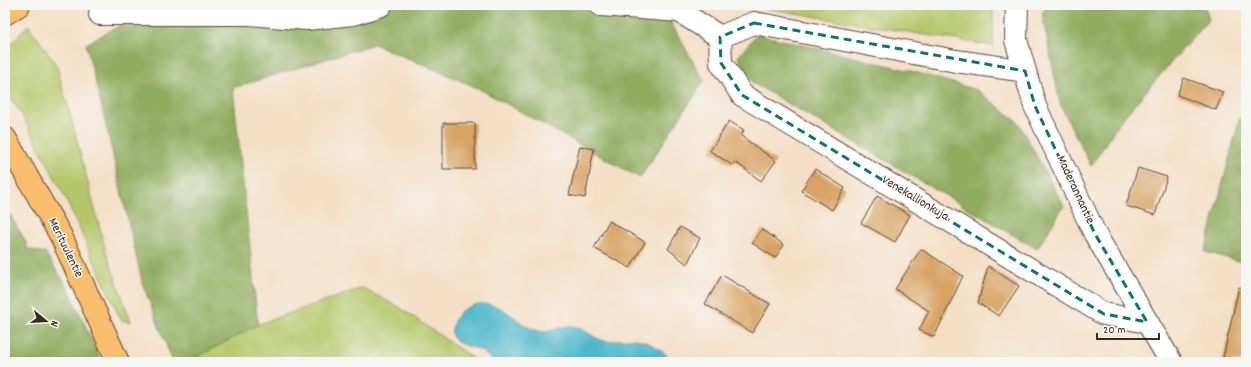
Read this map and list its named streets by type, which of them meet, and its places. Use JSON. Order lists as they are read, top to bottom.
{
  "streets": {
    "main road": ["Merituulentie"],
    "street": ["Maderannantie", "Venekallionkuja"]
  },
  "crossings": [
    ["Maderannantie", "Venekallionkuja"]
  ],
  "scale_bar": "20 m",
  "north": "right"
}
